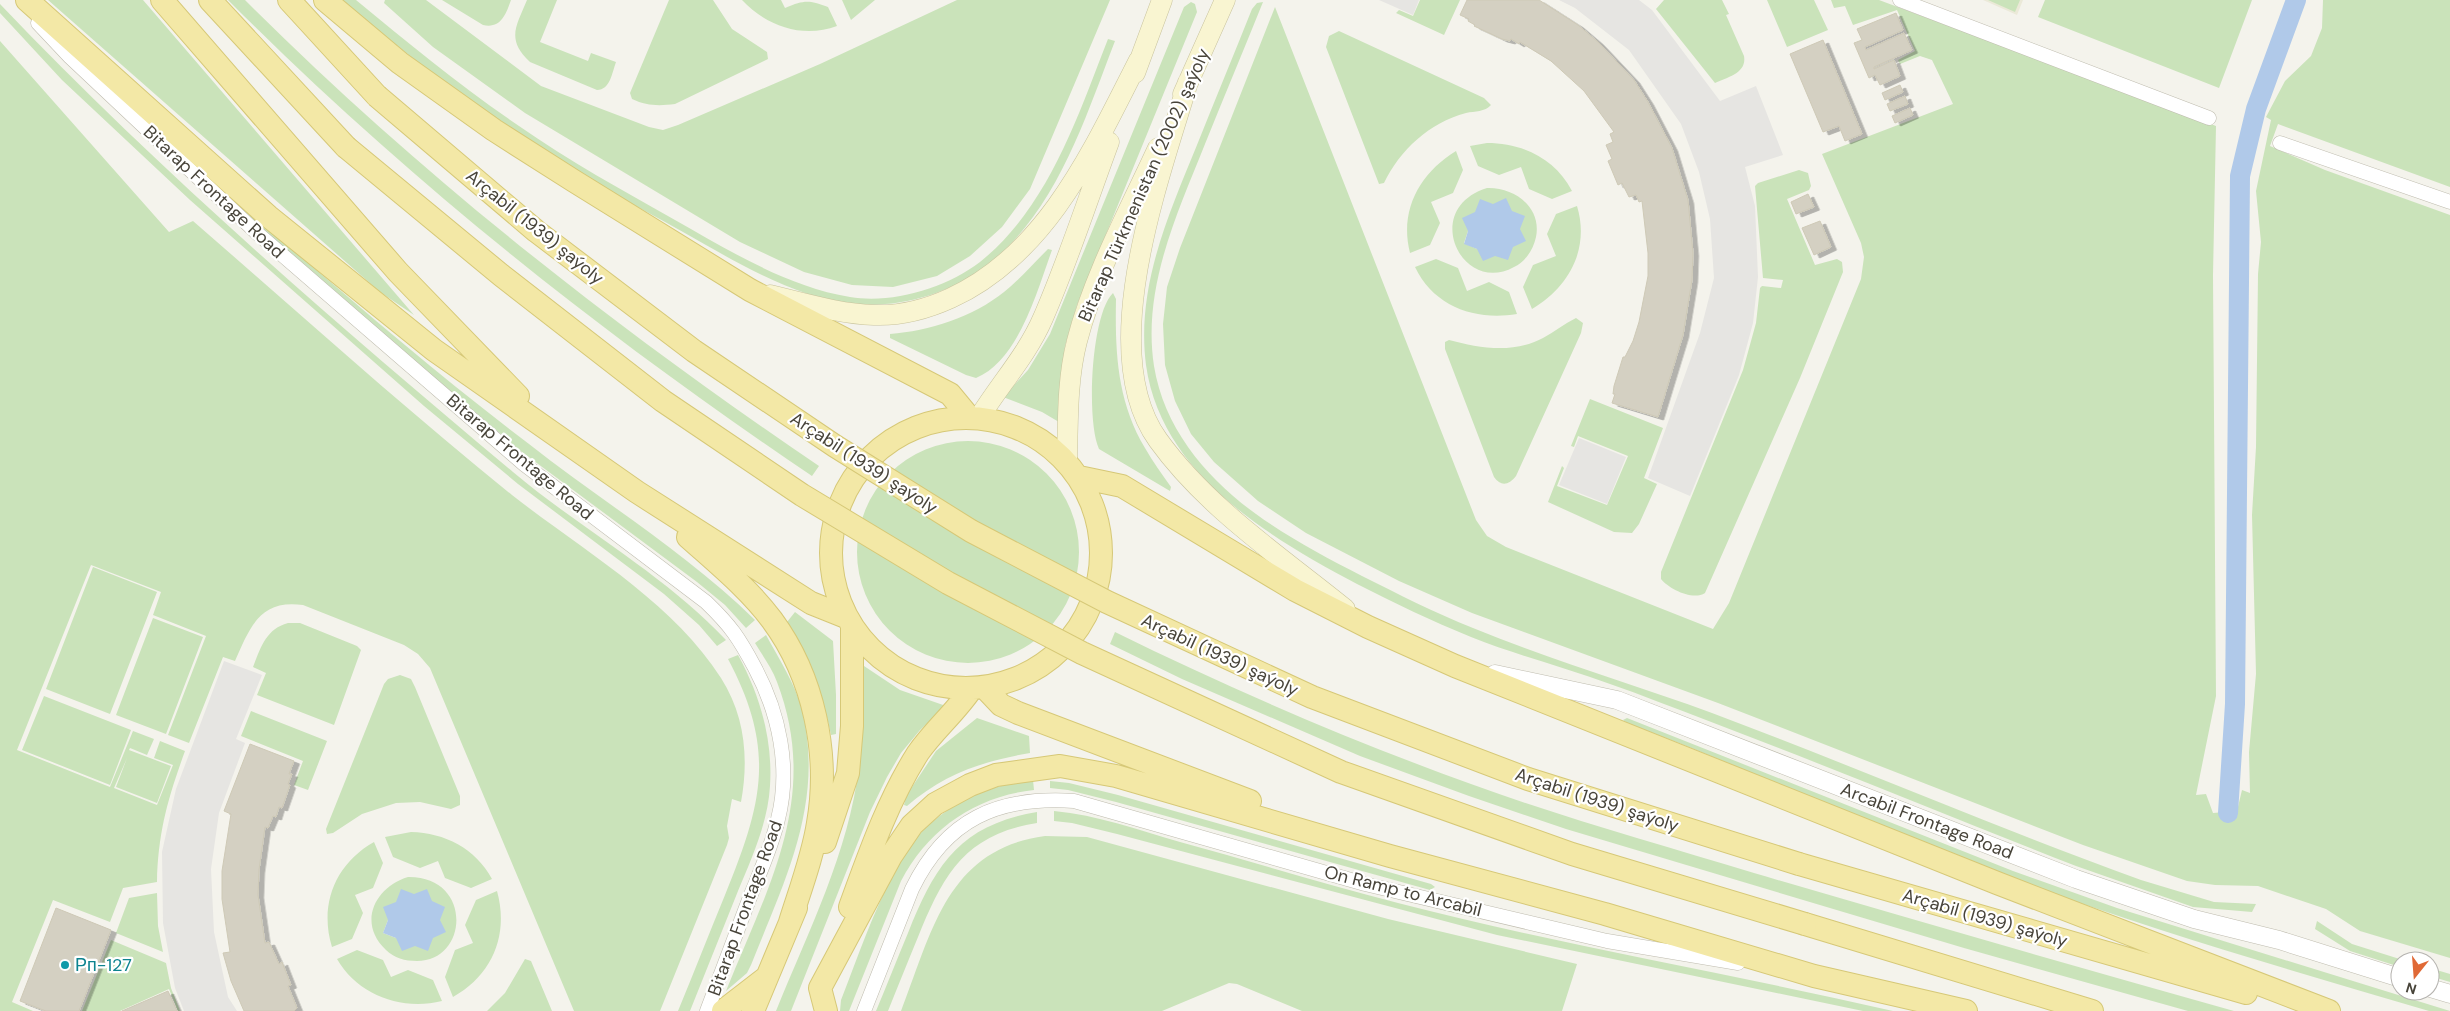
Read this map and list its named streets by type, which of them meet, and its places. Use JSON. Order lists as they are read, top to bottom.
{
  "streets": {
    "main road": ["Bitarap Türkmenistan (2002) şaýoly", "Arçabil (1939) şaýoly"],
    "street": ["Bitarap Frontage Road", "Arcabil Frontage Road", "On Ramp to Arcabil"]
  },
  "places": ["Рп-127"],
  "north": "bottom"
}
